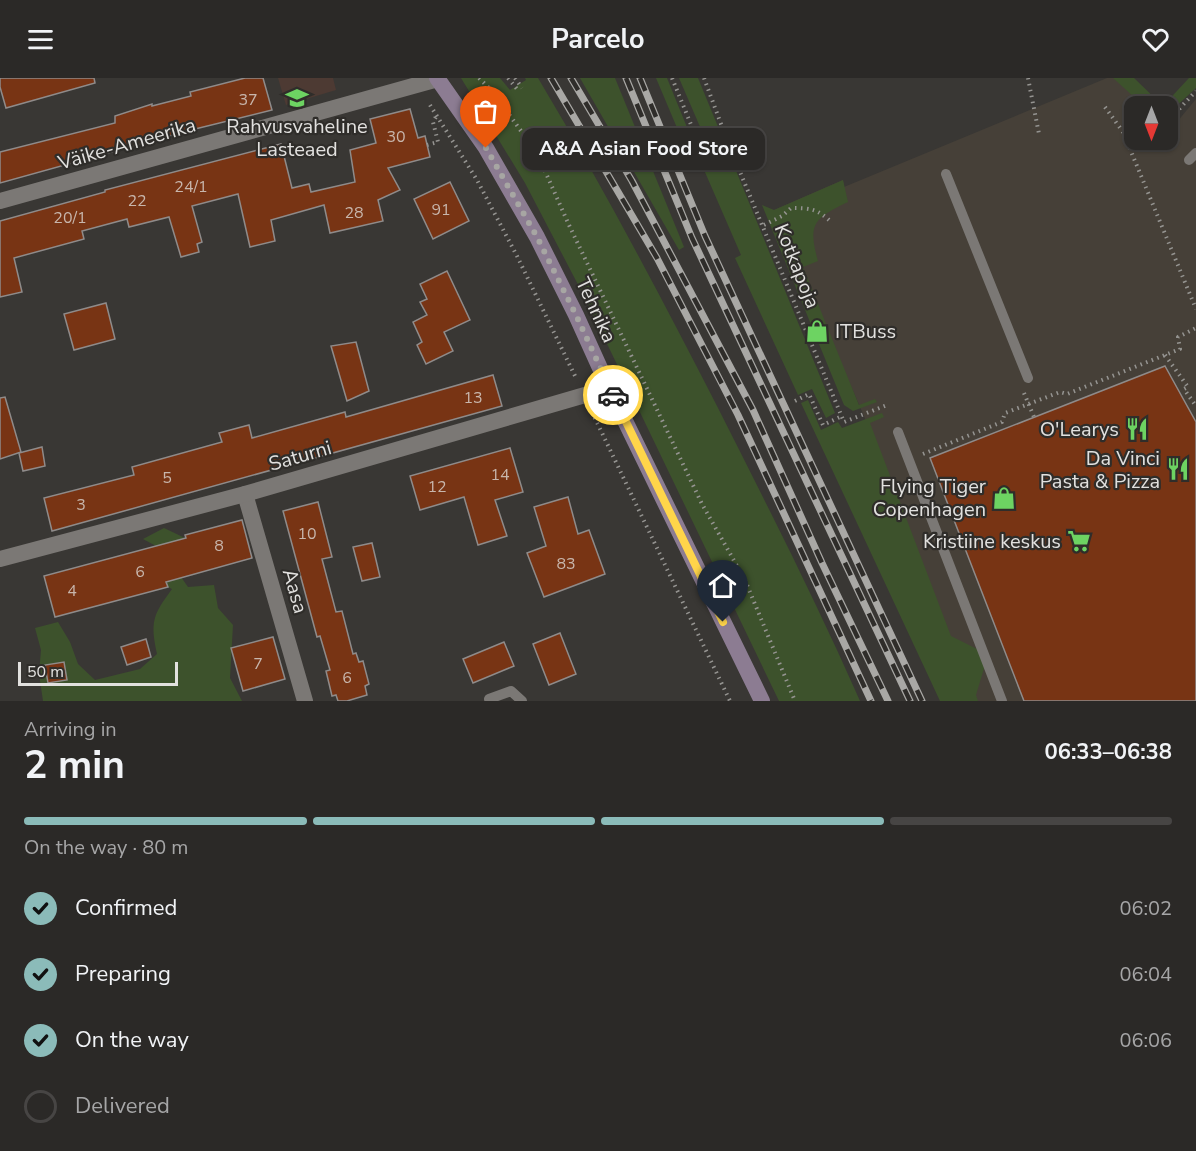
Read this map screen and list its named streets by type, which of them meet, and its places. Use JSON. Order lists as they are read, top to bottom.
{
  "streets": {
    "main road": ["Tehnika"],
    "street": ["Väike-Ameerika", "Saturni", "Aasa"],
    "path": ["Kotkapoja"]
  },
  "crossings": [
    ["Väike-Ameerika", "Tehnika"],
    ["Tehnika", "Saturni"],
    ["Saturni", "Aasa"]
  ],
  "places": {
    "school or university": ["Rahvusvaheline Lasteaed"],
    "other": ["A&A Asian Food Store"],
    "shop": ["ITBuss", "Flying Tiger Copenhagen"],
    "restaurant": ["O'Learys", "Da Vinci Pasta & Pizza"],
    "supermarket": ["Kristiine keskus"]
  },
  "house_numbers": [
    "37",
    "30",
    "24/1",
    "22",
    "91",
    "28",
    "20/1",
    "13",
    "14",
    "5",
    "12",
    "3",
    "10",
    "8",
    "83",
    "6",
    "4",
    "7",
    "6"
  ],
  "scale_bar": "50 m",
  "north": "bottom",
  "page": {
    "header": "Parcelo",
    "bubble": "A&A Asian Food Store",
    "scale": "50 m",
    "heading": ["2 min", "Arriving in", "06:33–06:38"],
    "bar": "On the way · 80 m",
    "list": [
      ["Confirmed", "06:02"],
      ["Preparing", "06:04"],
      ["On the way", "06:06"],
      "Delivered"
    ]
  }
}
